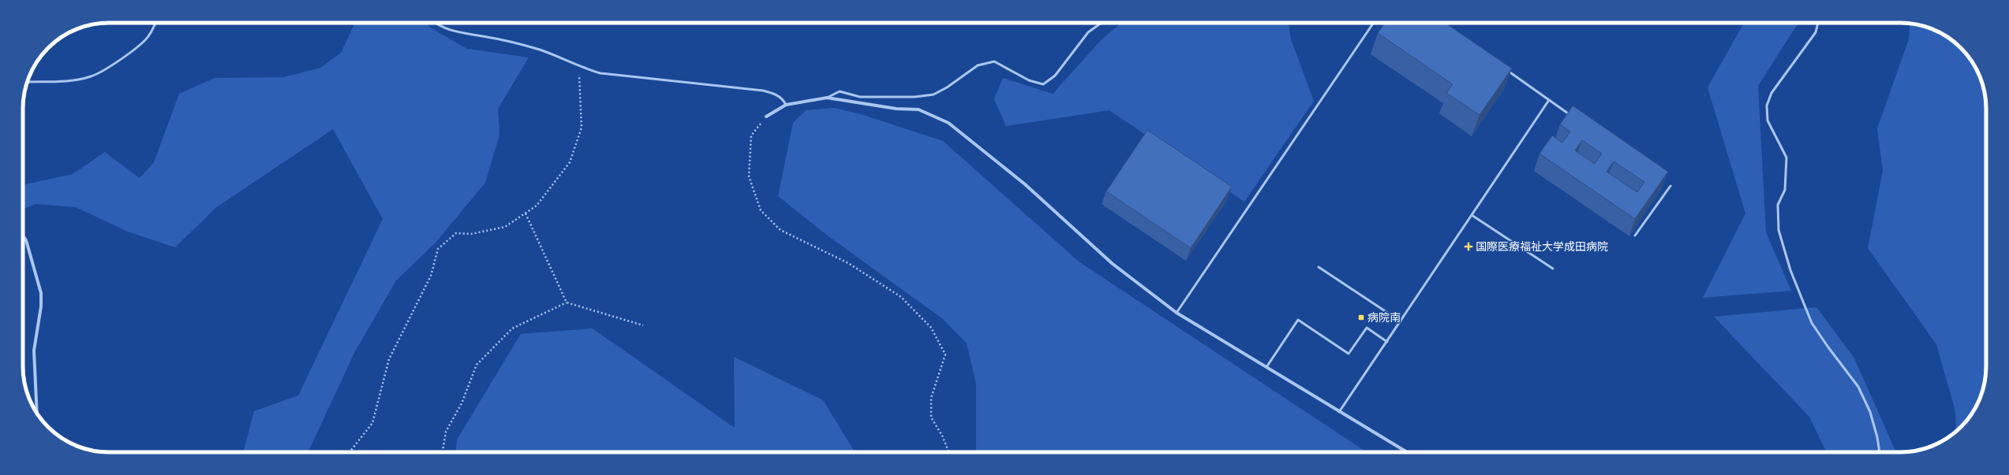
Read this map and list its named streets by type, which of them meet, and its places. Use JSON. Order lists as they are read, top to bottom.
{
  "places": {
    "health": ["国際医療福祉大学成田病院"],
    "transit": ["病院南"]
  }
}
